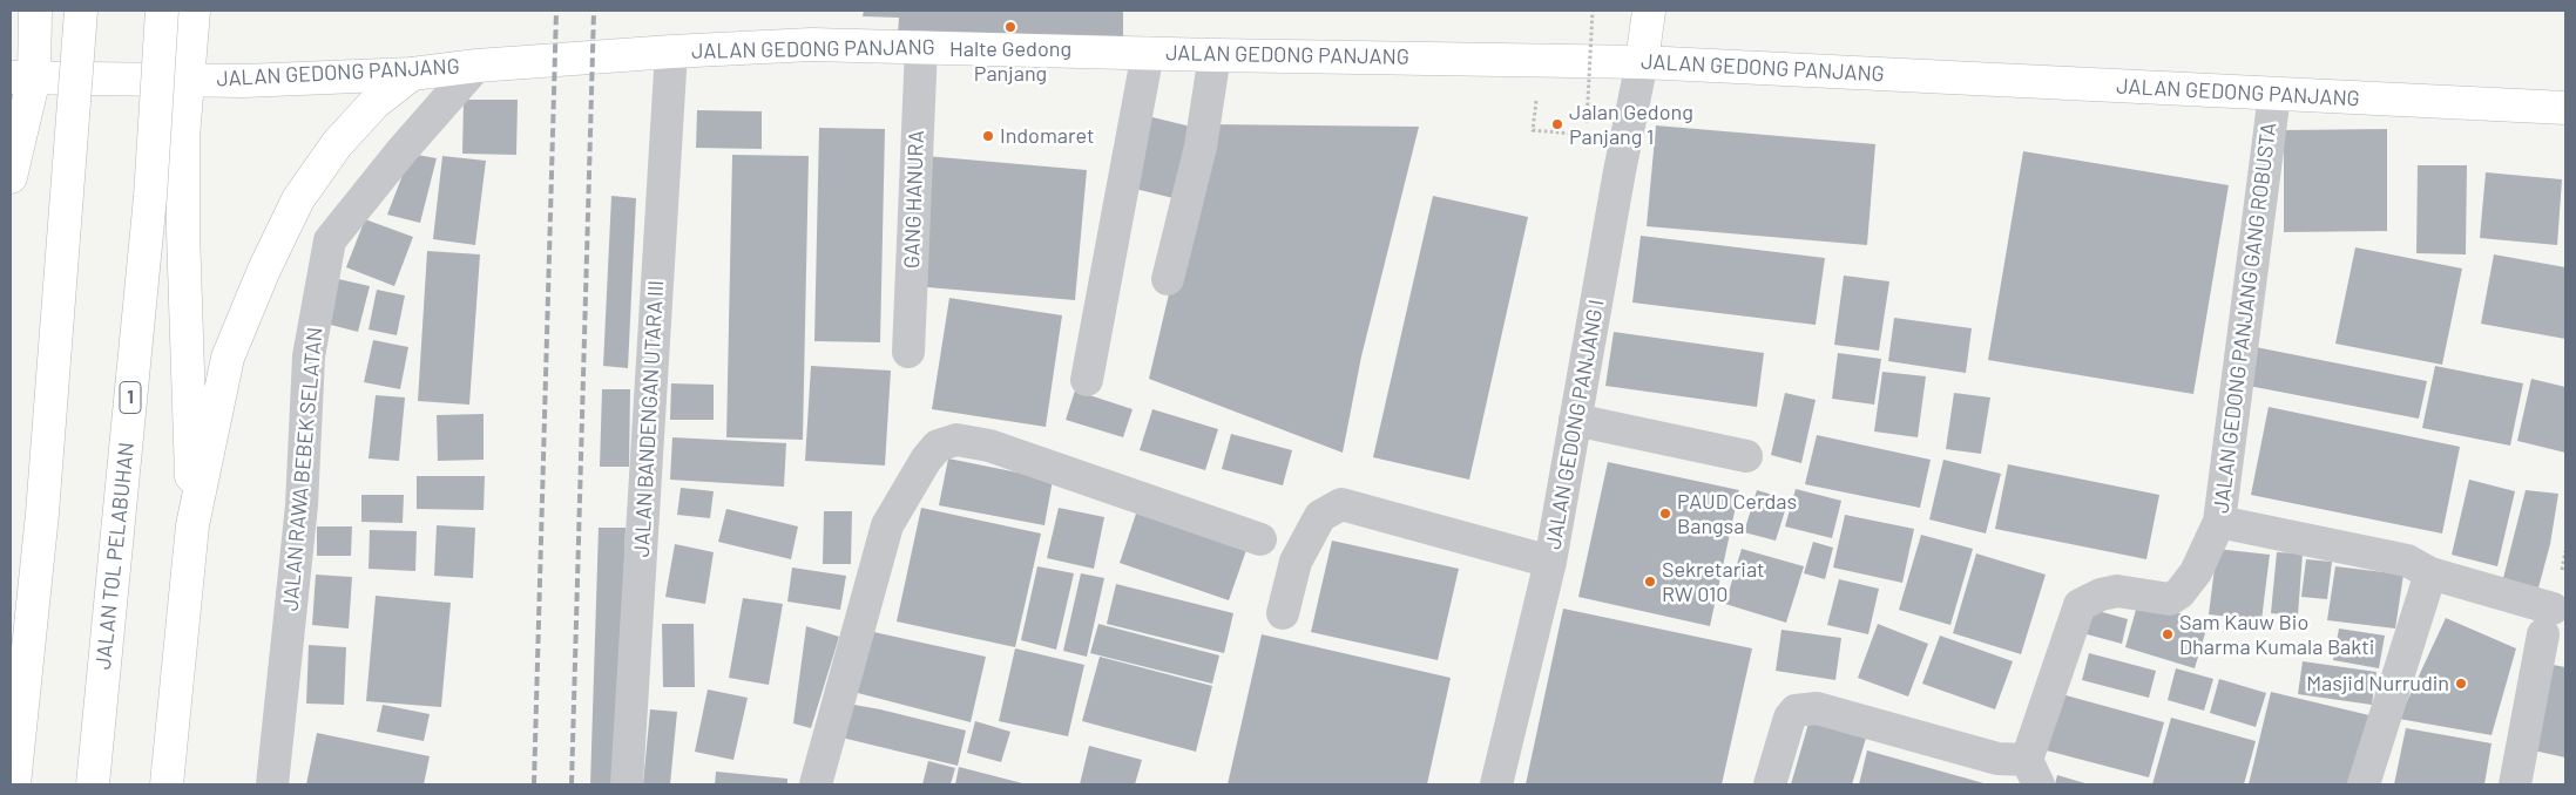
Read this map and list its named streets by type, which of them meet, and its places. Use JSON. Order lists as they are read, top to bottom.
{
  "streets": {
    "main road": ["JALAN GEDONG PANJANG", "1", "JALAN TOL PELABUHAN"],
    "street": [
      "GANG HANURA",
      "JALAN GEDONG PANJANG GANG ROBUSTA",
      "JALAN BANDENGAN UTARA III",
      "JALAN GEDONG PANJANG I",
      "JALAN RAWA BEBEK SELATAN"
    ]
  },
  "crossings": [
    ["JALAN GEDONG PANJANG", "GANG HANURA"],
    ["JALAN GEDONG PANJANG", "JALAN GEDONG PANJANG GANG ROBUSTA"],
    ["JALAN GEDONG PANJANG", "JALAN BANDENGAN UTARA III"],
    ["JALAN GEDONG PANJANG", "JALAN GEDONG PANJANG I"],
    ["JALAN GEDONG PANJANG", "JALAN RAWA BEBEK SELATAN"]
  ],
  "places": [
    "Halte Gedong Panjang",
    "Jalan Gedong Panjang 1",
    "Indomaret",
    "PAUD Cerdas Bangsa",
    "Sekretariat RW 010",
    "Sam Kauw Bio Dharma Kumala Bakti",
    "Masjid Nurrudin"
  ]
}
